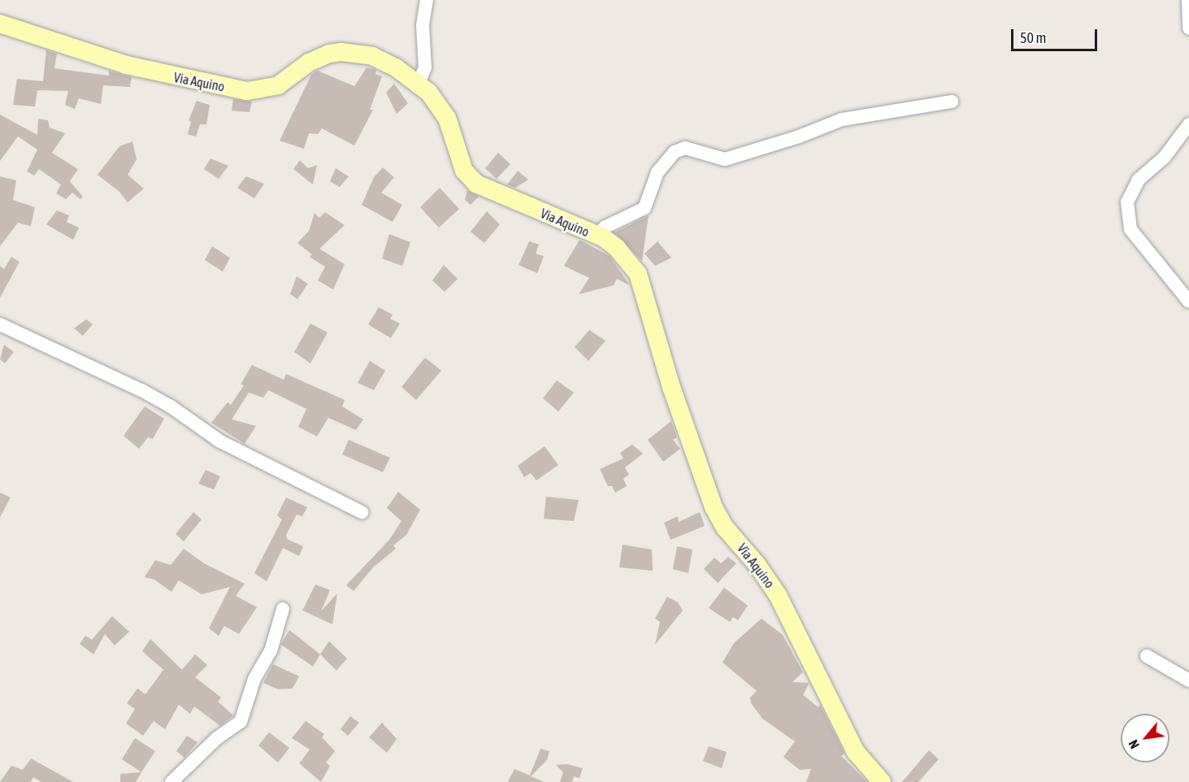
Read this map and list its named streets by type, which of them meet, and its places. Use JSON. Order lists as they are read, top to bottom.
{
  "streets": {
    "street": ["Via Aquino"]
  },
  "scale_bar": "50 m",
  "north": "bottom left"
}
